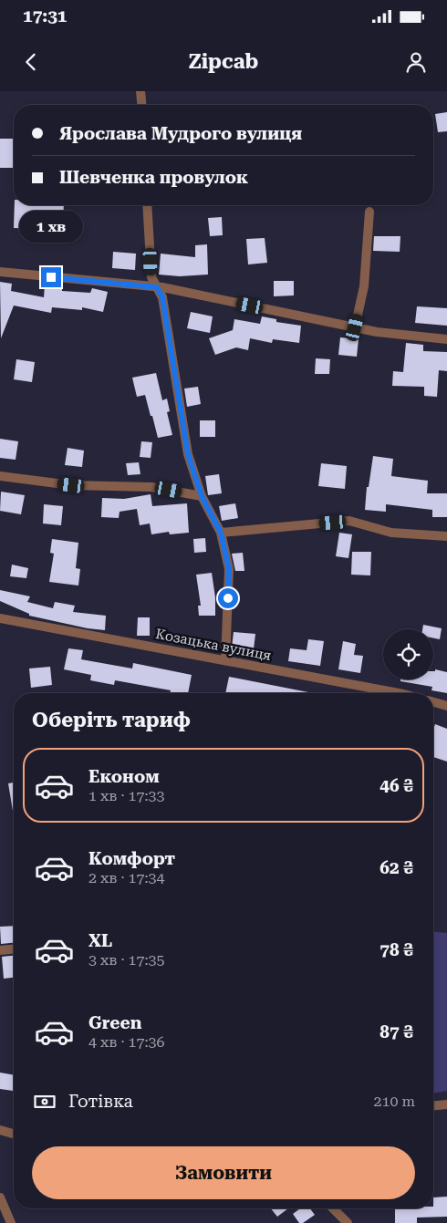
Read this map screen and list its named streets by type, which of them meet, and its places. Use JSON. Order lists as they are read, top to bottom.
{
  "streets": {
    "street": ["Козацька вулиця"]
  },
  "page": {
    "status": "17:31",
    "header": "Zipcab",
    "banner": ["Ярослава Мудрого вулиця", "Шевченка провулок"],
    "bubble": "1 хв",
    "heading": "Оберіть тариф",
    "list": [
      {
        "name": "Економ",
        "note": "1 хв · 17:33",
        "value": "46 ₴"
      },
      {
        "name": "Комфорт",
        "note": "2 хв · 17:34",
        "value": "62 ₴"
      },
      {
        "name": "XL",
        "note": "3 хв · 17:35",
        "value": "78 ₴"
      },
      {
        "name": "Green",
        "note": "4 хв · 17:36",
        "value": "87 ₴"
      }
    ],
    "pay": ["Готівка", "210 m"],
    "buttons": "Замовити"
  }
}
